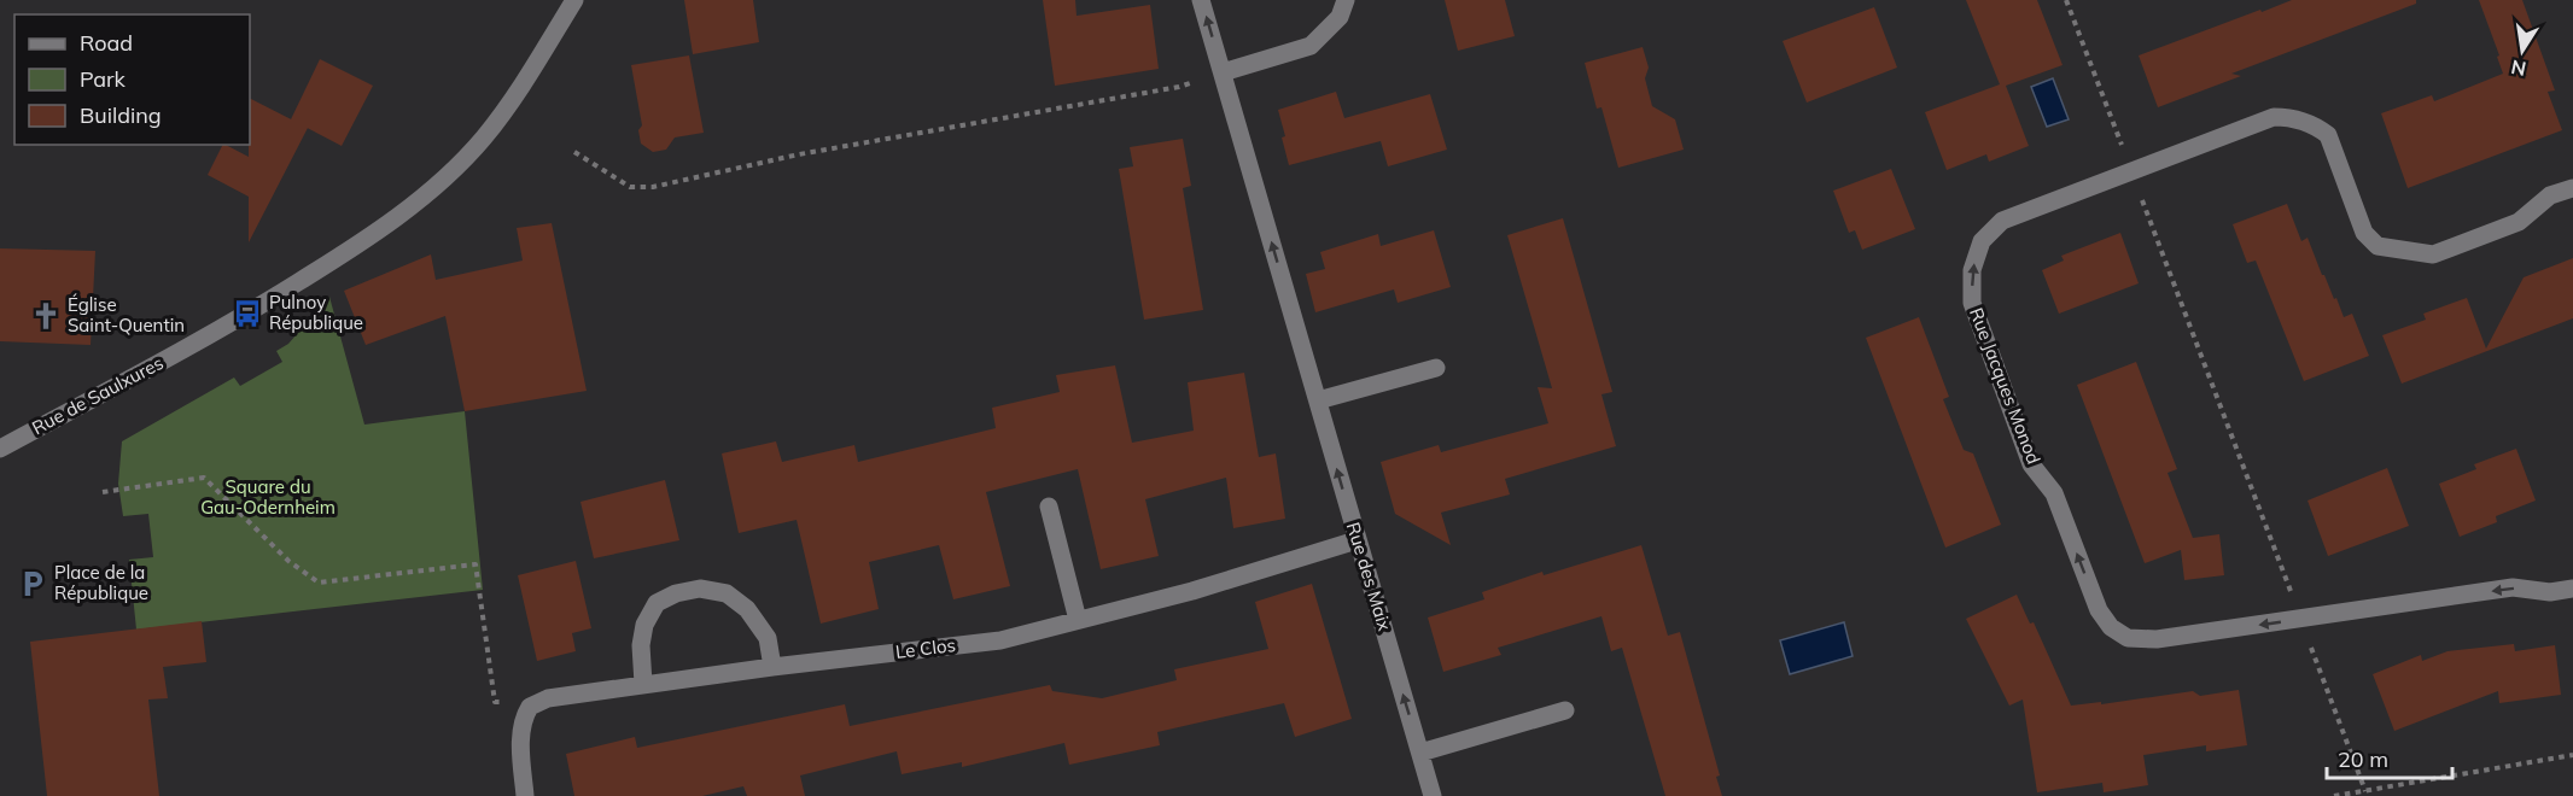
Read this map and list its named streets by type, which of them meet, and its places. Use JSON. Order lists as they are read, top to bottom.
{
  "streets": {
    "street": [
      "Rue Jacques Monod",
      "Rue de Saulxures",
      "Rue des Maix",
      "Le Clos"
    ]
  },
  "crossings": [
    ["Rue des Maix", "Le Clos"]
  ],
  "one_way": ["Rue des Maix"],
  "parks": ["Square du Gau-Odernheim"],
  "places": {
    "bus stop": ["Pulnoy République"],
    "church": ["Église Saint-Quentin"],
    "parking": ["Place de la République"]
  },
  "legend": ["Road", "Park", "Building"],
  "scale_bar": "20 m",
  "north": "bottom"
}
